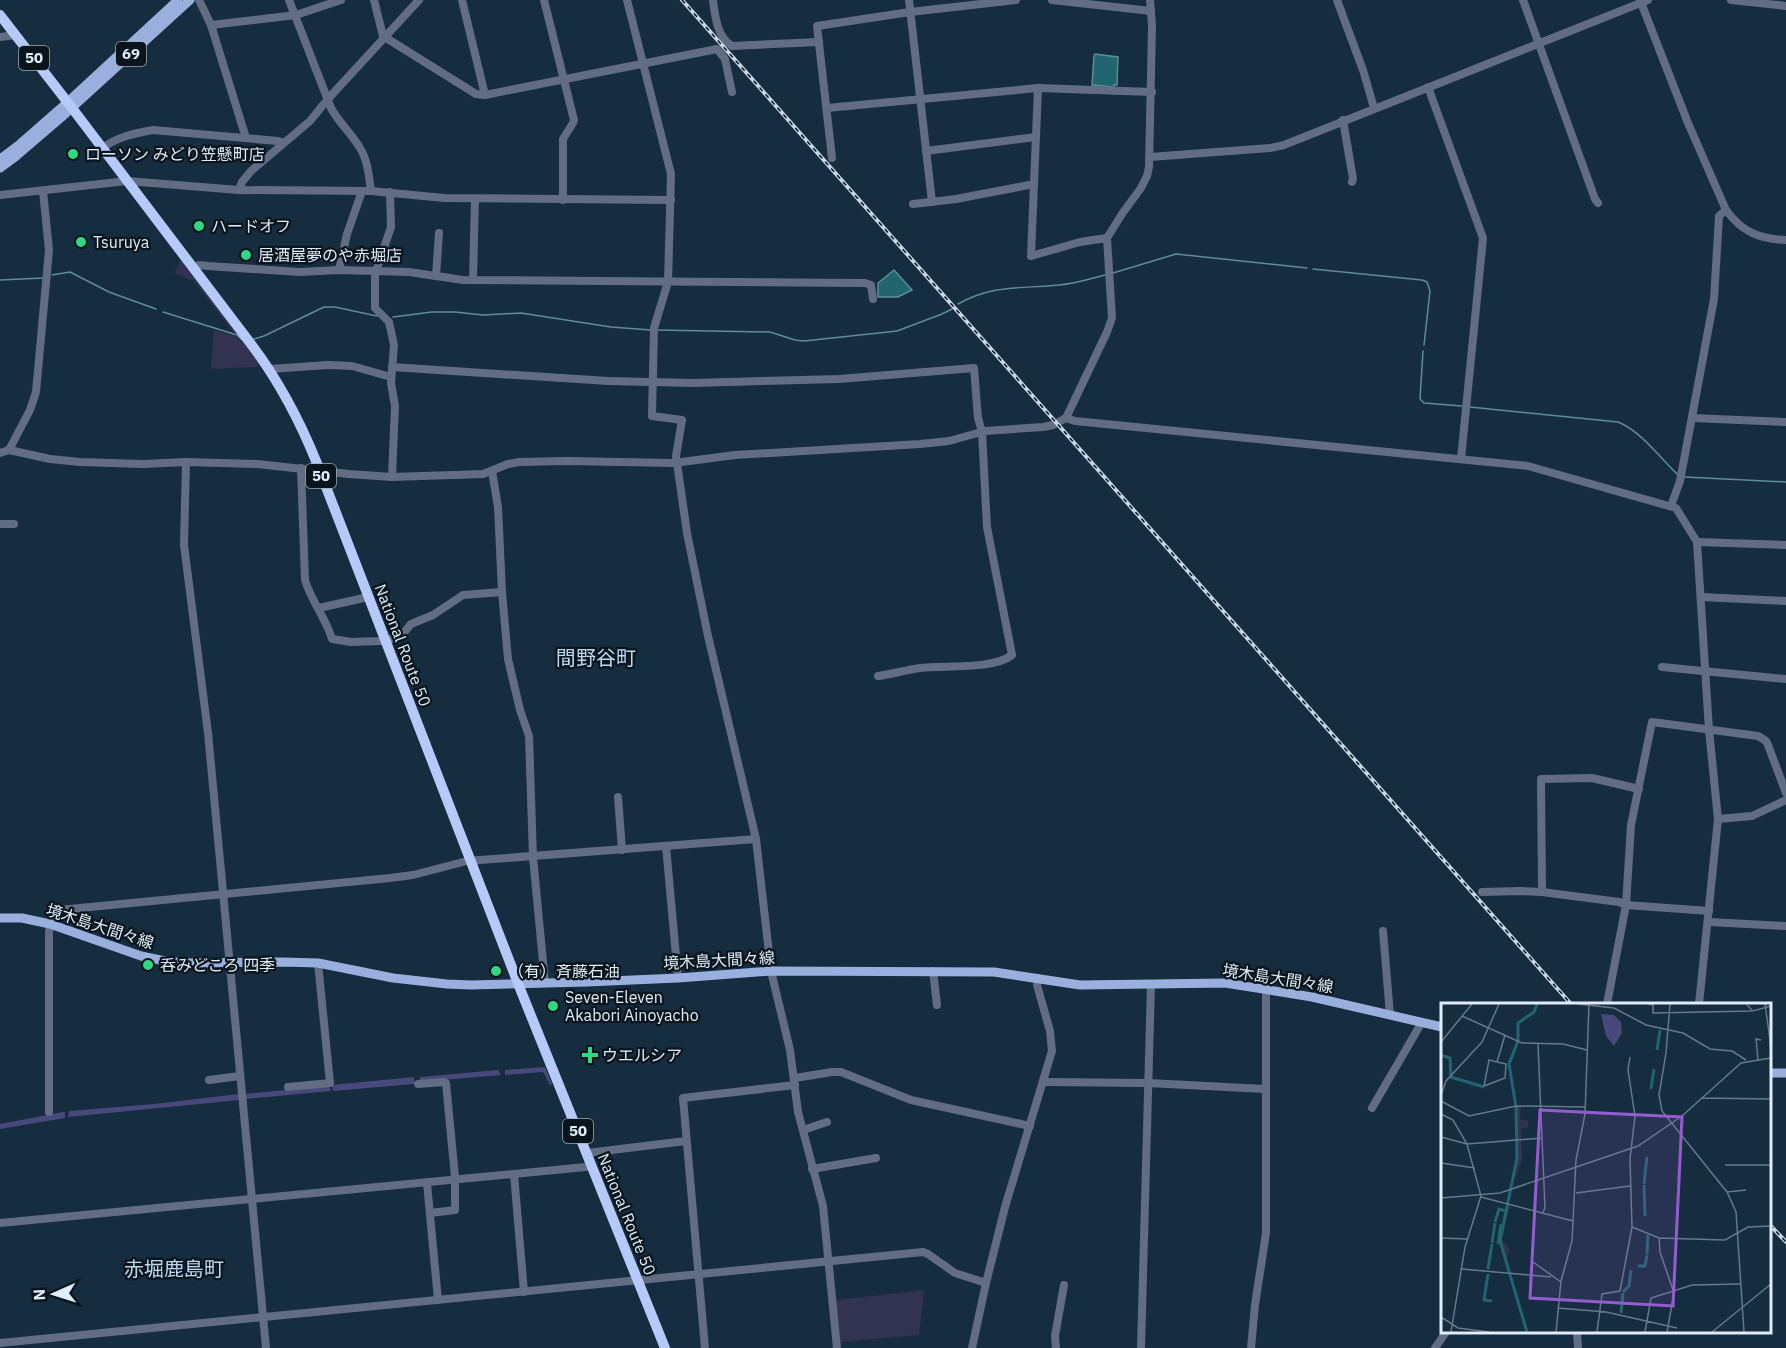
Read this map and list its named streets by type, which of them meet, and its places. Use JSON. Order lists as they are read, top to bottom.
{
  "streets": {
    "highway": ["50", "National Route 50"],
    "main road": ["69", "境木島大間々線"]
  },
  "crossings": [
    ["69", "National Route 50"],
    ["National Route 50", "境木島大間々線"]
  ],
  "districts": ["間野谷町", "赤堀鹿島町"],
  "places": {
    "other": [
      "ローソン みどり笠懸町店",
      "ハードオフ",
      "Tsuruya",
      "居酒屋夢のや赤堀店",
      "呑みどころ 四季",
      "（有）斉藤石油",
      "Seven-Eleven Akabori Ainoyacho"
    ],
    "health": ["ウエルシア"]
  },
  "north": "left"
}
